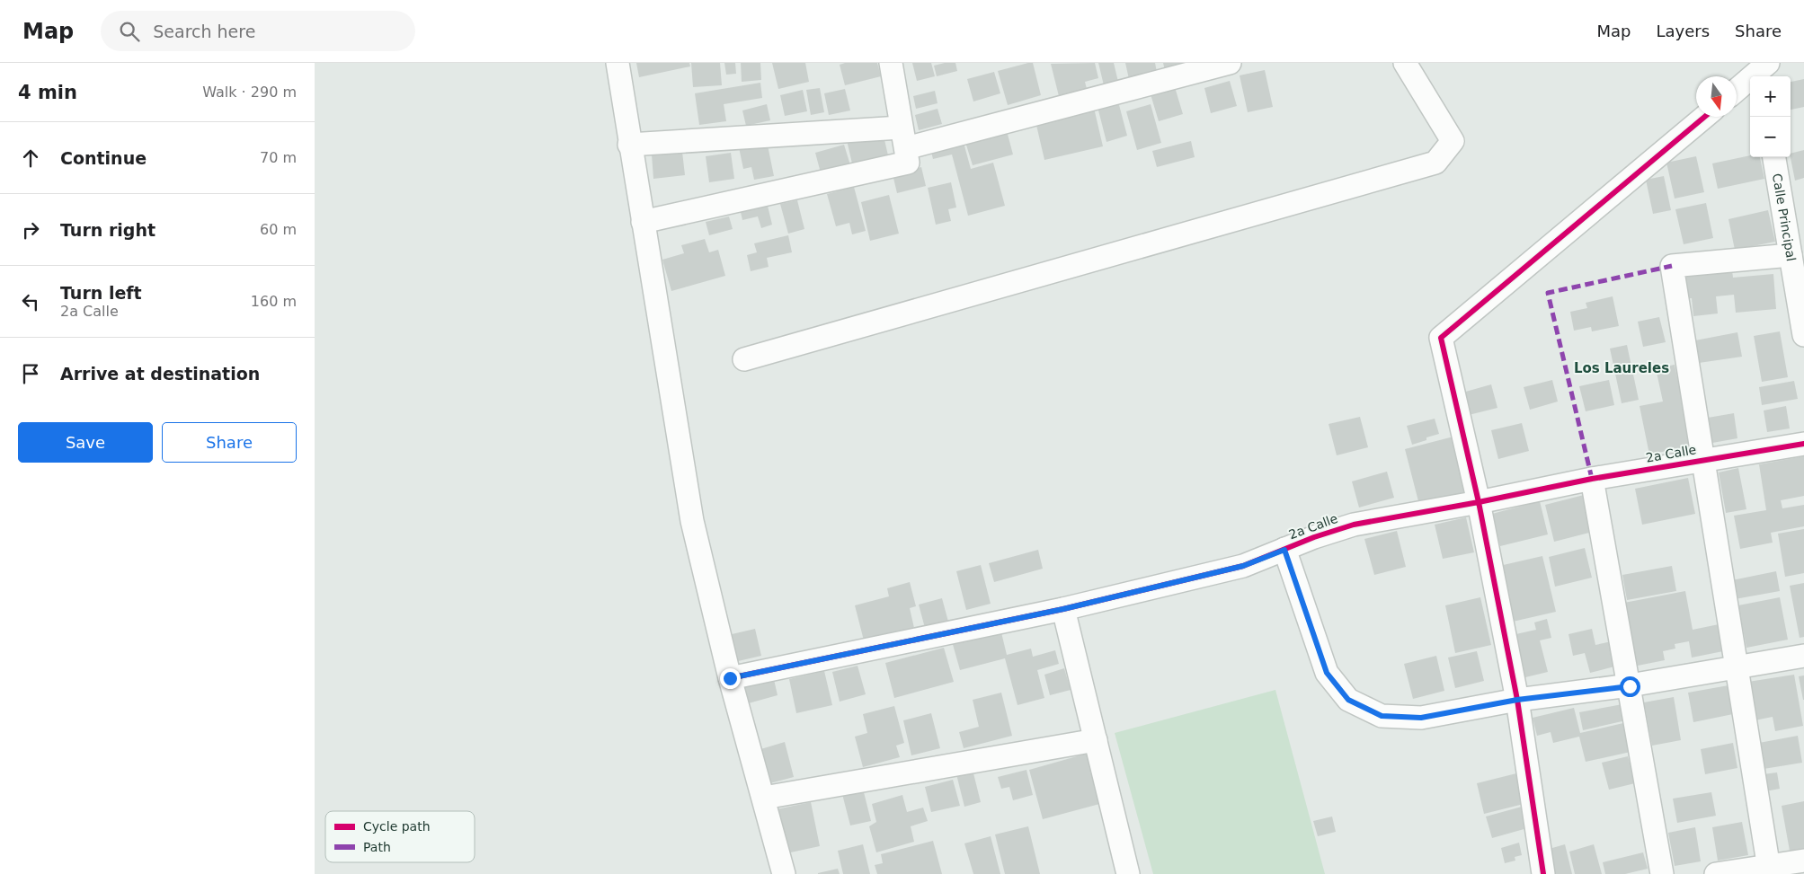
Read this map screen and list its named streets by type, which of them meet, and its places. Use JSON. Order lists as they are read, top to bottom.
{
  "streets": {
    "street": ["Calle Principal", "2a Calle"]
  },
  "districts": ["Los Laureles"],
  "legend": ["Cycle path", "Path"],
  "north": "bottom",
  "page": {
    "header": "Map",
    "search": "Search here",
    "nav": ["Map", "Layers", "Share"],
    "heading": ["4 min", "Walk · 290 m"],
    "map_buttons": ["+", "−"],
    "list": [
      ["Continue", "70 m"],
      ["Turn right", "60 m"],
      ["Turn left", "2a Calle", "160 m"],
      "Arrive at destination"
    ],
    "buttons": ["Save", "Share"]
  }
}
